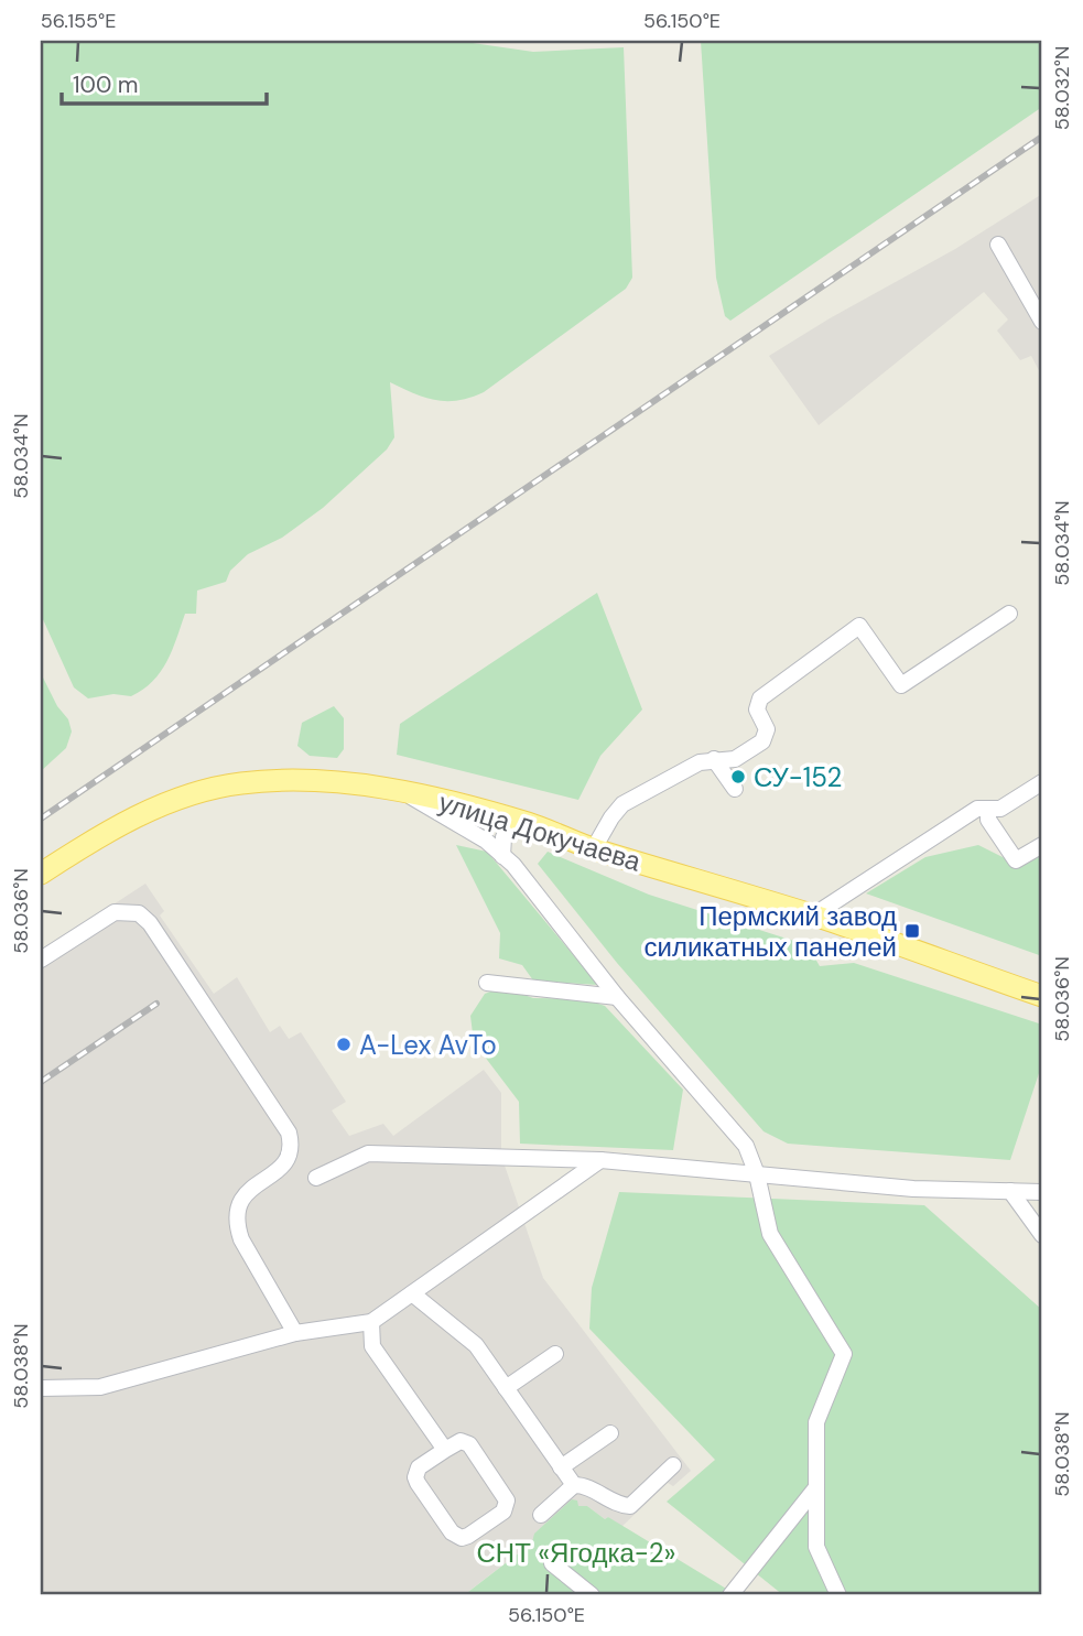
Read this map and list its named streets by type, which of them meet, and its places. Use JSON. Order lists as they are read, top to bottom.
{
  "streets": {
    "main road": ["улица Докучаева"]
  },
  "parks": ["СНТ «Ягодка-2»"],
  "places": {
    "other": ["СУ-152", "A-Lex AvTo"],
    "transit": ["Пермский завод силикатных панелей"]
  },
  "scale_bar": "100 m",
  "coordinates": [
    "56.155°E",
    "56.150°E",
    "58.032°N",
    "58.034°N",
    "58.036°N",
    "58.038°N"
  ]
}
